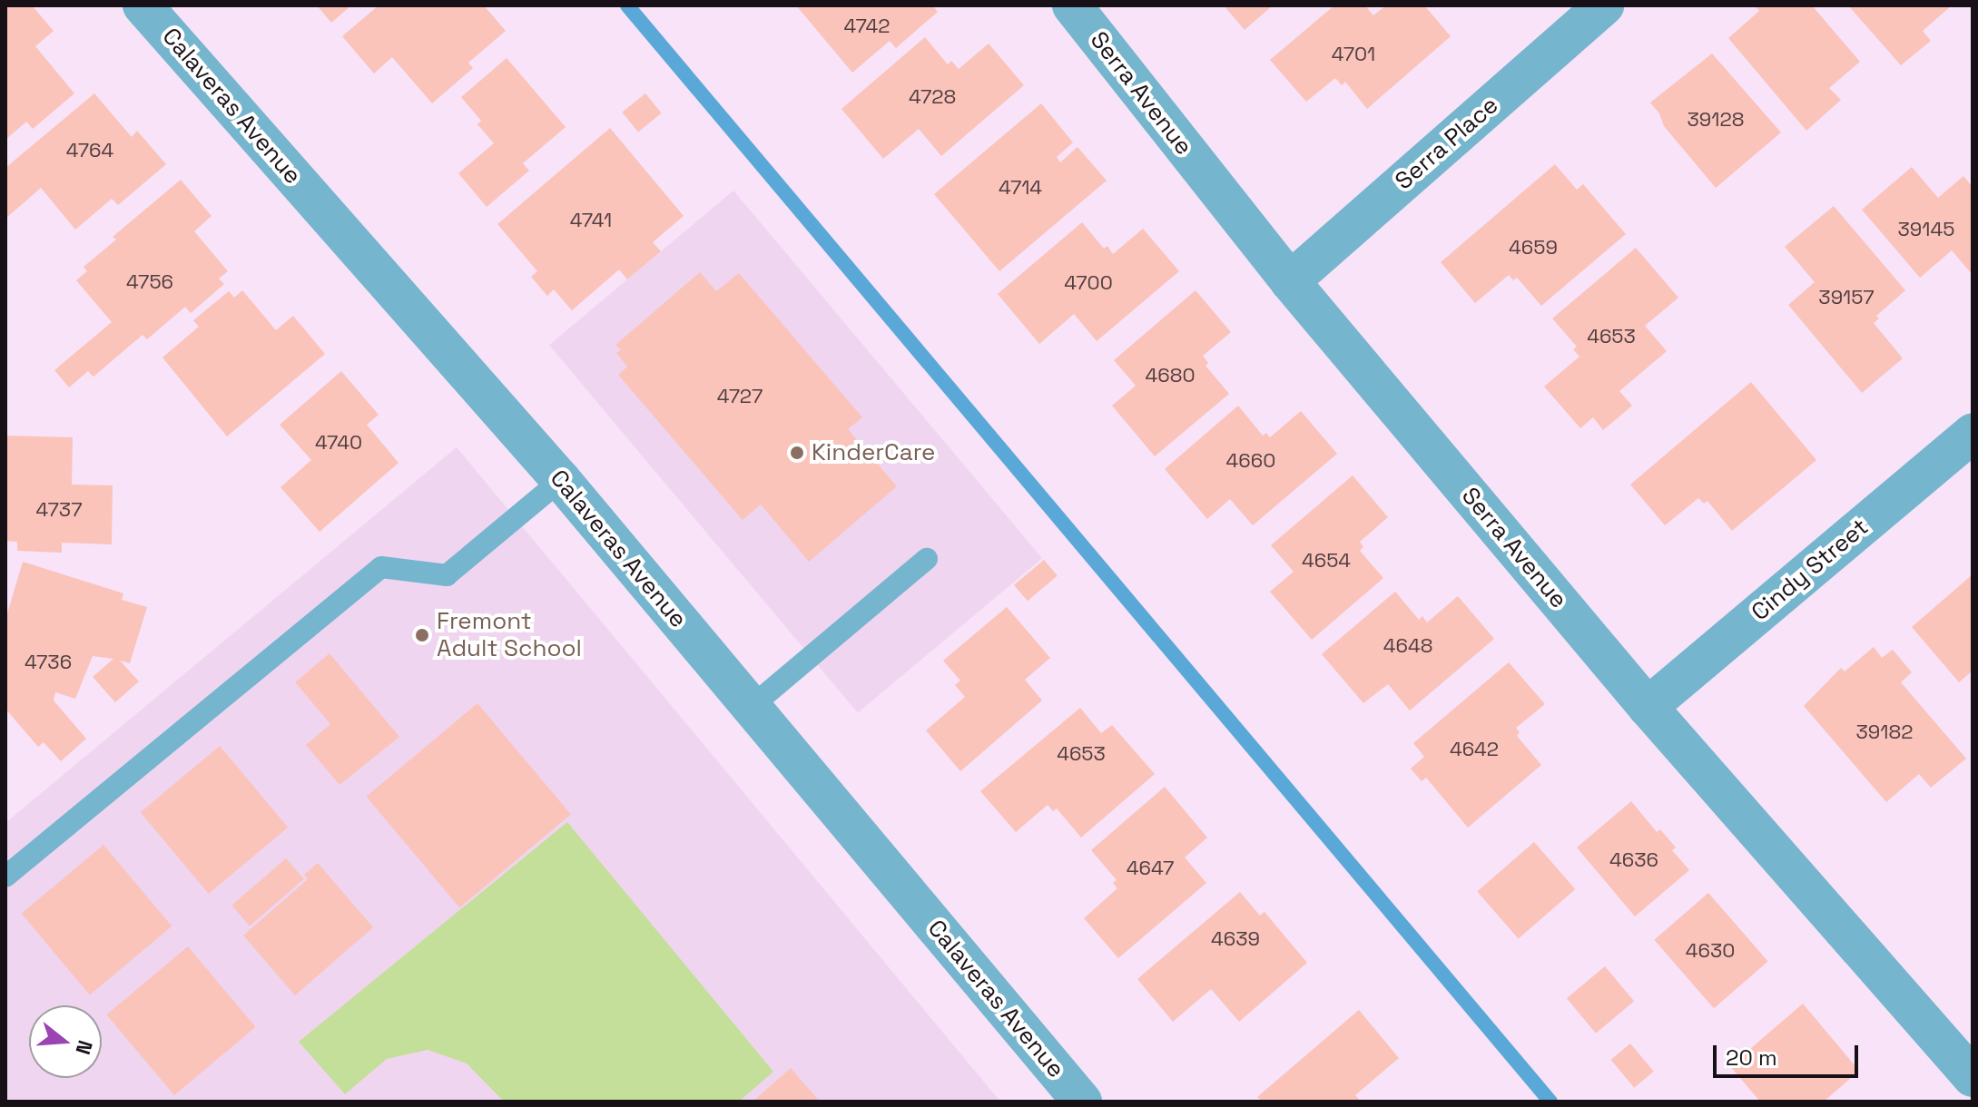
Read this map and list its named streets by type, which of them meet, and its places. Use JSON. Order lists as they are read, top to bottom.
{
  "streets": {
    "street": [
      "Serra Avenue",
      "Calaveras Avenue",
      "Serra Place",
      "Cindy Street"
    ]
  },
  "crossings": [
    ["Serra Avenue", "Serra Place"],
    ["Serra Avenue", "Cindy Street"]
  ],
  "places": ["KinderCare", "Fremont Adult School"],
  "house_numbers": [
    "4742",
    "4701",
    "4728",
    "39128",
    "4764",
    "4714",
    "4741",
    "39145",
    "4659",
    "4756",
    "4700",
    "39157",
    "4653",
    "4680",
    "4727",
    "4740",
    "4660",
    "4737",
    "4654",
    "4648",
    "4736",
    "39182",
    "4642",
    "4653",
    "4636",
    "4647",
    "4639",
    "4630"
  ],
  "scale_bar": "20 m",
  "north": "right"
}
